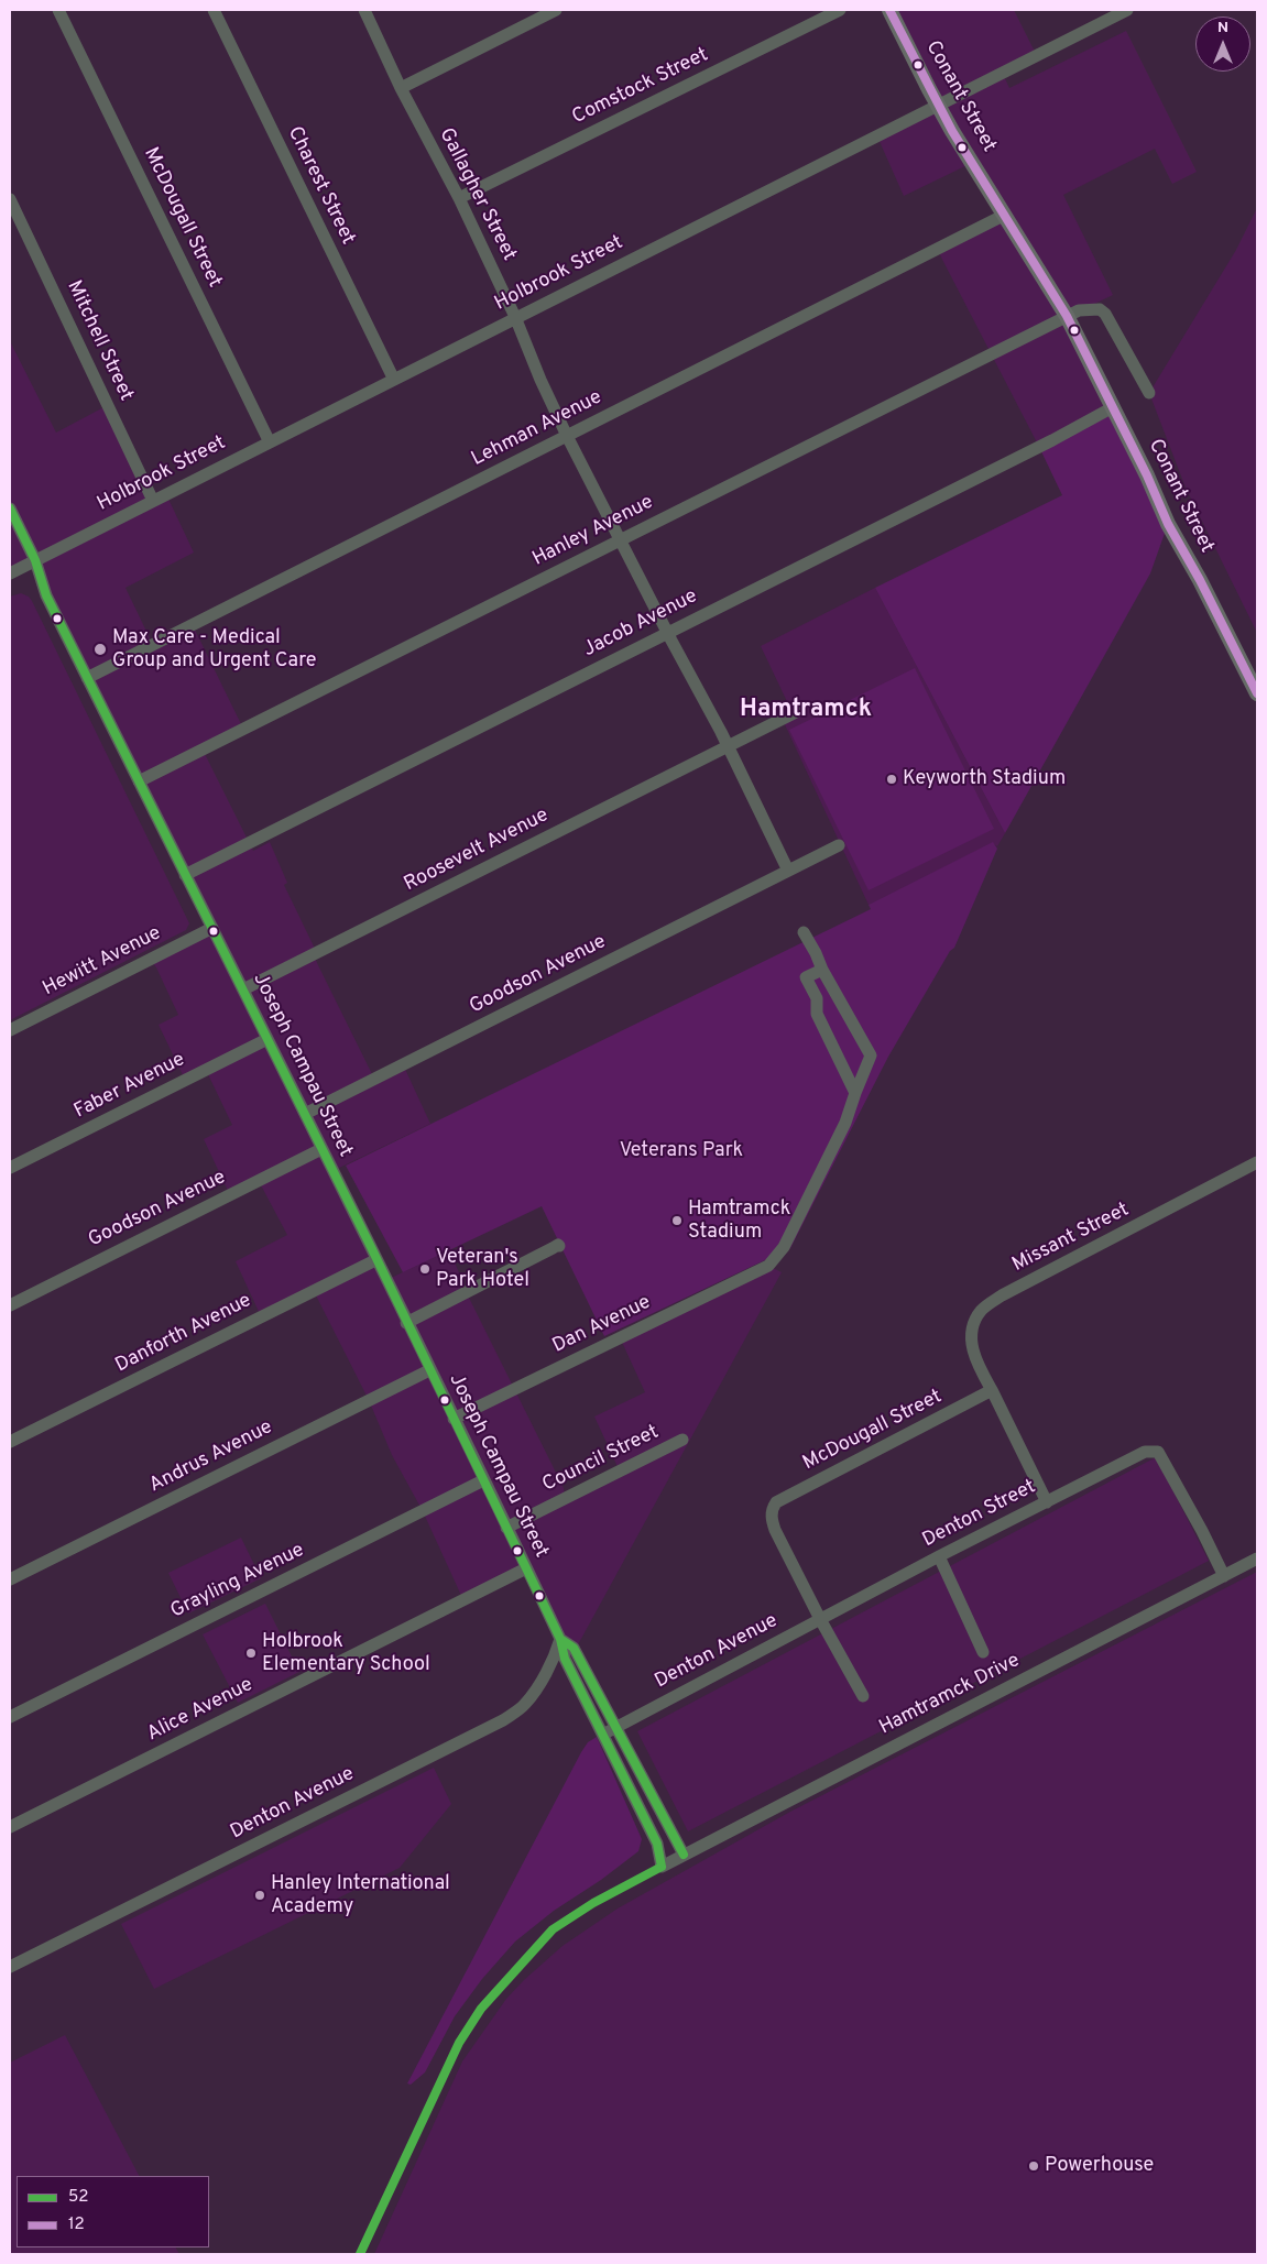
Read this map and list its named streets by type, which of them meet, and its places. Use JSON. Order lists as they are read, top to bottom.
{
  "streets": {
    "main road": ["Conant Street"],
    "street": [
      "Comstock Street",
      "Charest Street",
      "Gallagher Street",
      "McDougall Street",
      "Holbrook Street",
      "Mitchell Street",
      "Lehman Avenue",
      "Hanley Avenue",
      "Jacob Avenue",
      "Roosevelt Avenue",
      "Hewitt Avenue",
      "Goodson Avenue",
      "Joseph Campau Street",
      "Faber Avenue",
      "Missant Street",
      "Dan Avenue",
      "Danforth Avenue",
      "Andrus Avenue",
      "Council Street",
      "Denton Street",
      "Grayling Avenue",
      "Denton Avenue",
      "Hamtramck Drive",
      "Alice Avenue"
    ]
  },
  "crossings": [
    ["Comstock Street", "Gallagher Street"],
    ["Conant Street", "Holbrook Street"],
    ["Conant Street", "Lehman Avenue"],
    ["Conant Street", "Hanley Avenue"],
    ["Conant Street", "Jacob Avenue"],
    ["Charest Street", "Holbrook Street"],
    ["Gallagher Street", "Holbrook Street"],
    ["Gallagher Street", "Lehman Avenue"],
    ["Gallagher Street", "Hanley Avenue"],
    ["Gallagher Street", "Jacob Avenue"],
    ["Gallagher Street", "Roosevelt Avenue"],
    ["Gallagher Street", "Goodson Avenue"],
    ["McDougall Street", "Holbrook Street"],
    ["McDougall Street", "Missant Street"],
    ["McDougall Street", "Denton Street"],
    ["McDougall Street", "Denton Avenue"],
    ["Holbrook Street", "Mitchell Street"],
    ["Holbrook Street", "Joseph Campau Street"],
    ["Lehman Avenue", "Joseph Campau Street"],
    ["Hanley Avenue", "Joseph Campau Street"],
    ["Jacob Avenue", "Joseph Campau Street"],
    ["Roosevelt Avenue", "Joseph Campau Street"],
    ["Hewitt Avenue", "Joseph Campau Street"],
    ["Goodson Avenue", "Joseph Campau Street"],
    ["Joseph Campau Street", "Faber Avenue"],
    ["Joseph Campau Street", "Dan Avenue"],
    ["Joseph Campau Street", "Danforth Avenue"],
    ["Joseph Campau Street", "Andrus Avenue"],
    ["Joseph Campau Street", "Council Street"],
    ["Joseph Campau Street", "Grayling Avenue"],
    ["Joseph Campau Street", "Denton Avenue"],
    ["Joseph Campau Street", "Hamtramck Drive"],
    ["Joseph Campau Street", "Alice Avenue"],
    ["Denton Street", "Denton Avenue"],
    ["Denton Street", "Hamtramck Drive"]
  ],
  "districts": ["Hamtramck"],
  "parks": ["Veterans Park"],
  "places": [
    "Max Care - Medical Group and Urgent Care",
    "Keyworth Stadium",
    "Hamtramck Stadium",
    "Veteran's Park Hotel",
    "Holbrook Elementary School",
    "Hanley International Academy",
    "Powerhouse"
  ],
  "lines": ["transit line 12", "transit line 52"],
  "legend": ["52", "12"],
  "north": "top"
}
